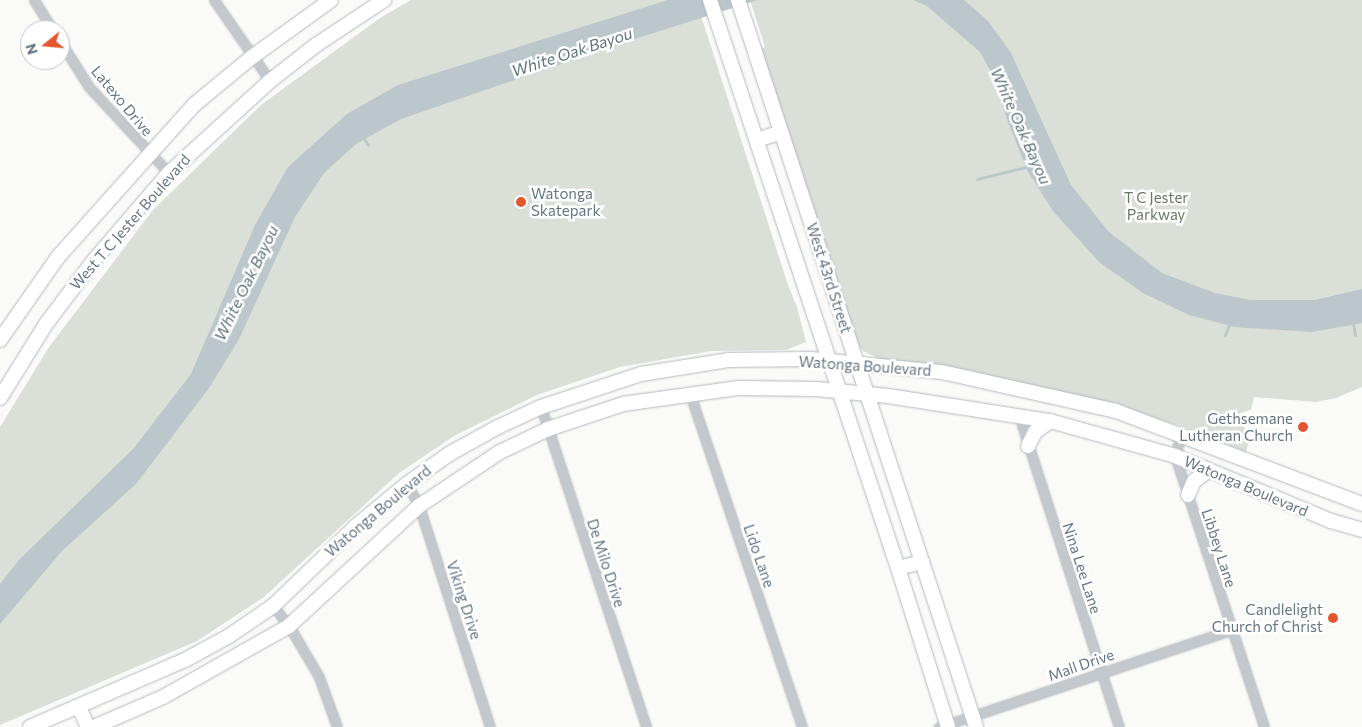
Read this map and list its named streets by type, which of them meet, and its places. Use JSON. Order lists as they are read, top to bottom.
{
  "streets": {
    "main road": ["West T C Jester Boulevard", "West 43rd Street", "Watonga Boulevard"],
    "street": [
      "Latexo Drive",
      "Libbey Lane",
      "Lido Lane",
      "De Milo Drive",
      "Nina Lee Lane",
      "Viking Drive",
      "Mall Drive"
    ]
  },
  "crossings": [
    ["Latexo Drive", "West T C Jester Boulevard"],
    ["West 43rd Street", "Watonga Boulevard"],
    ["West 43rd Street", "Mall Drive"],
    ["Watonga Boulevard", "Libbey Lane"],
    ["Watonga Boulevard", "Lido Lane"],
    ["Watonga Boulevard", "De Milo Drive"],
    ["Watonga Boulevard", "Nina Lee Lane"],
    ["Watonga Boulevard", "Viking Drive"],
    ["Libbey Lane", "Mall Drive"],
    ["Nina Lee Lane", "Mall Drive"]
  ],
  "water": ["White Oak Bayou"],
  "parks": ["T C Jester Parkway"],
  "places": ["Watonga Skatepark", "Gethsemane Lutheran Church", "Candlelight Church of Christ"],
  "north": "left"
}
